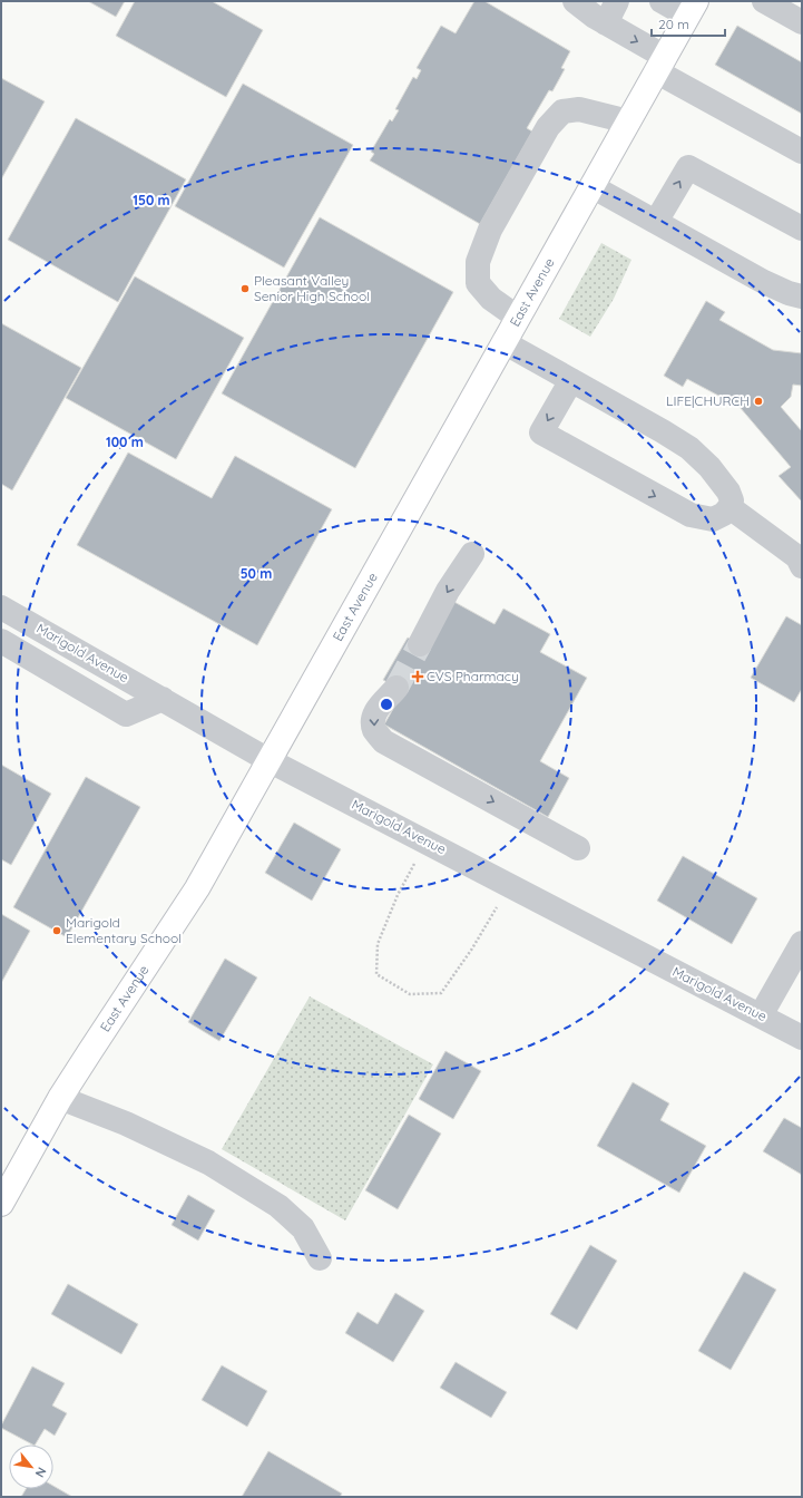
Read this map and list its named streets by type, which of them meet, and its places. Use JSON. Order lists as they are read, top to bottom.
{
  "streets": {
    "main road": ["East Avenue"],
    "street": ["Marigold Avenue"]
  },
  "crossings": [
    ["East Avenue", "Marigold Avenue"]
  ],
  "places": {
    "other": ["Pleasant Valley Senior High School", "LIFE|CHURCH", "Marigold Elementary School"],
    "health": ["CVS Pharmacy"]
  },
  "scale_bar": "20 m",
  "north": "bottom right",
  "rings": ["150 m", "100 m", "50 m"]
}
